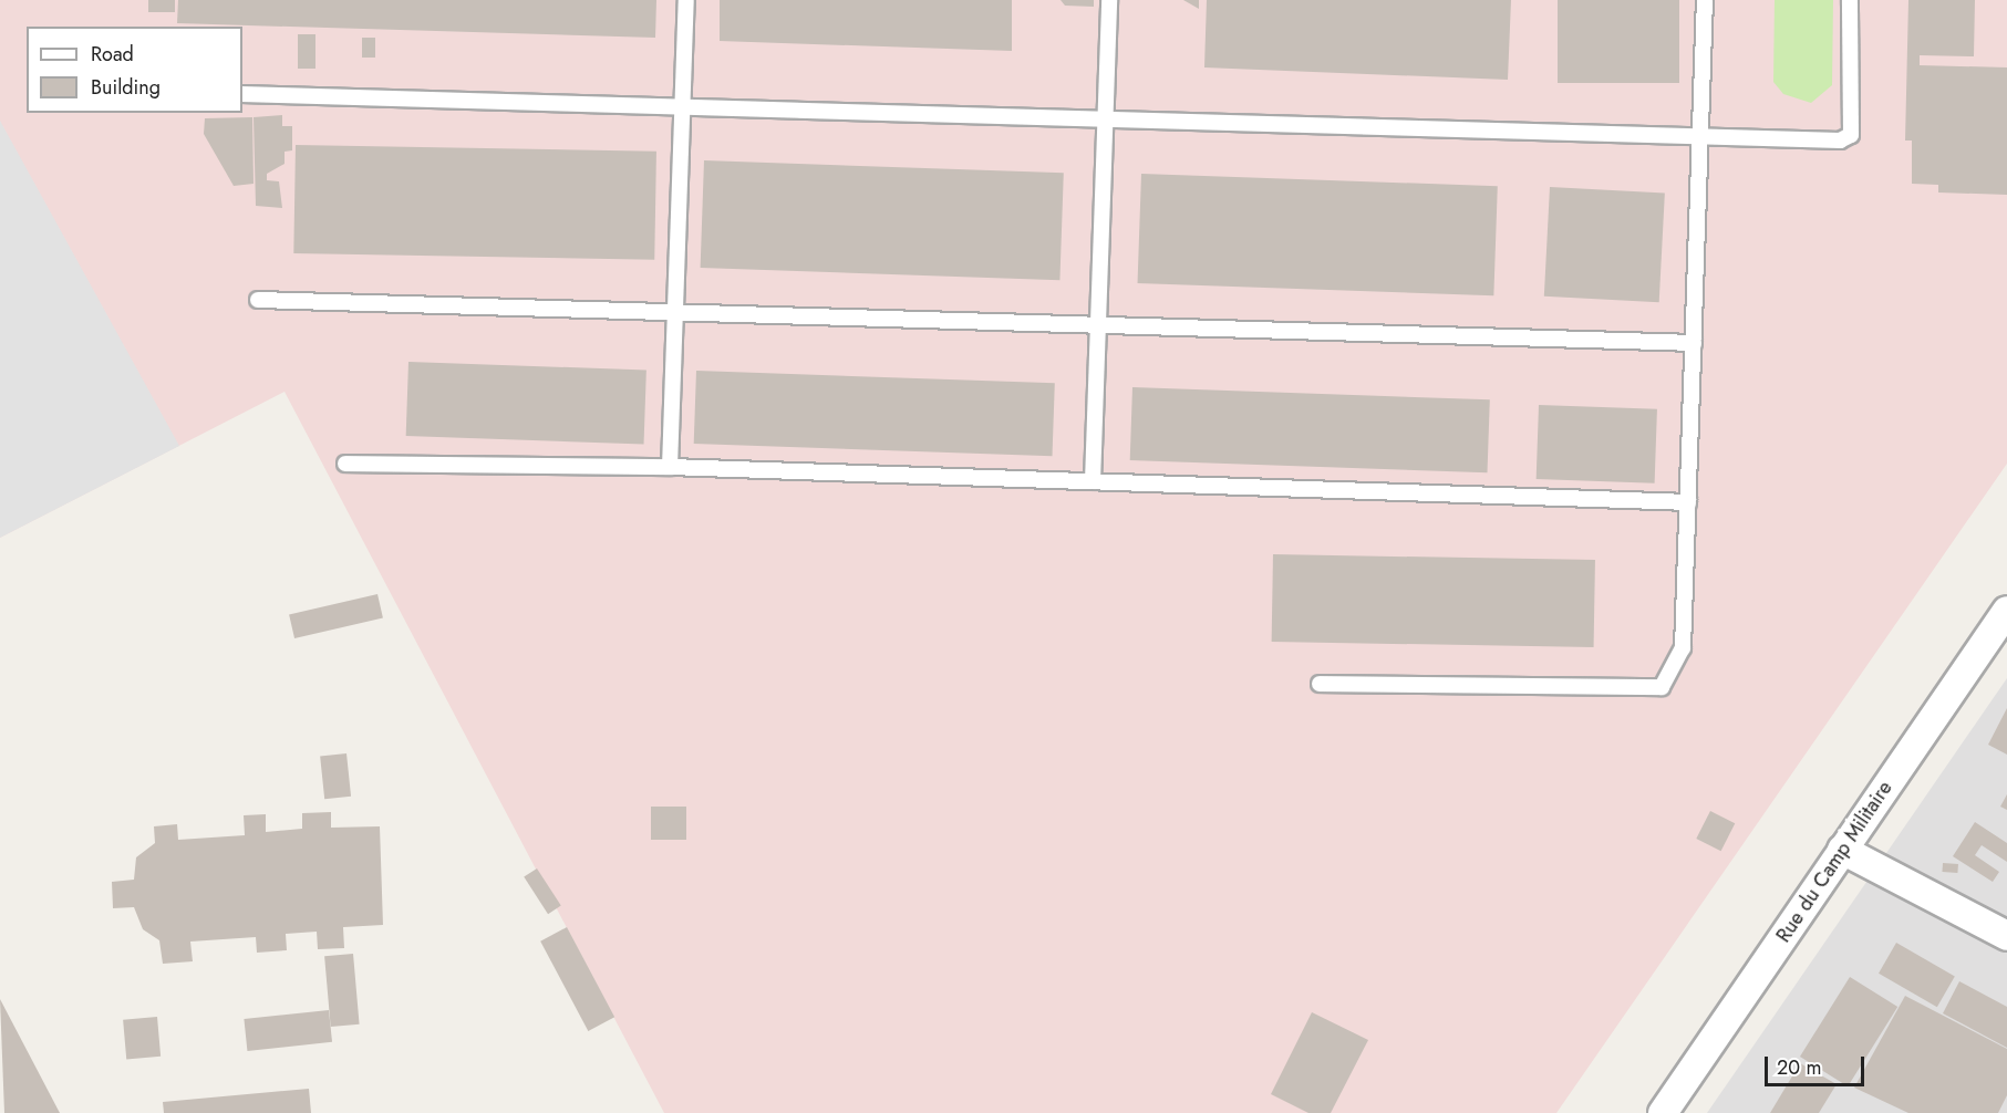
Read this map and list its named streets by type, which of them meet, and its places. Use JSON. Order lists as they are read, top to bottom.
{
  "streets": {
    "street": ["Rue du Camp Militaire"]
  },
  "legend": ["Road", "Building"],
  "scale_bar": "20 m"
}
